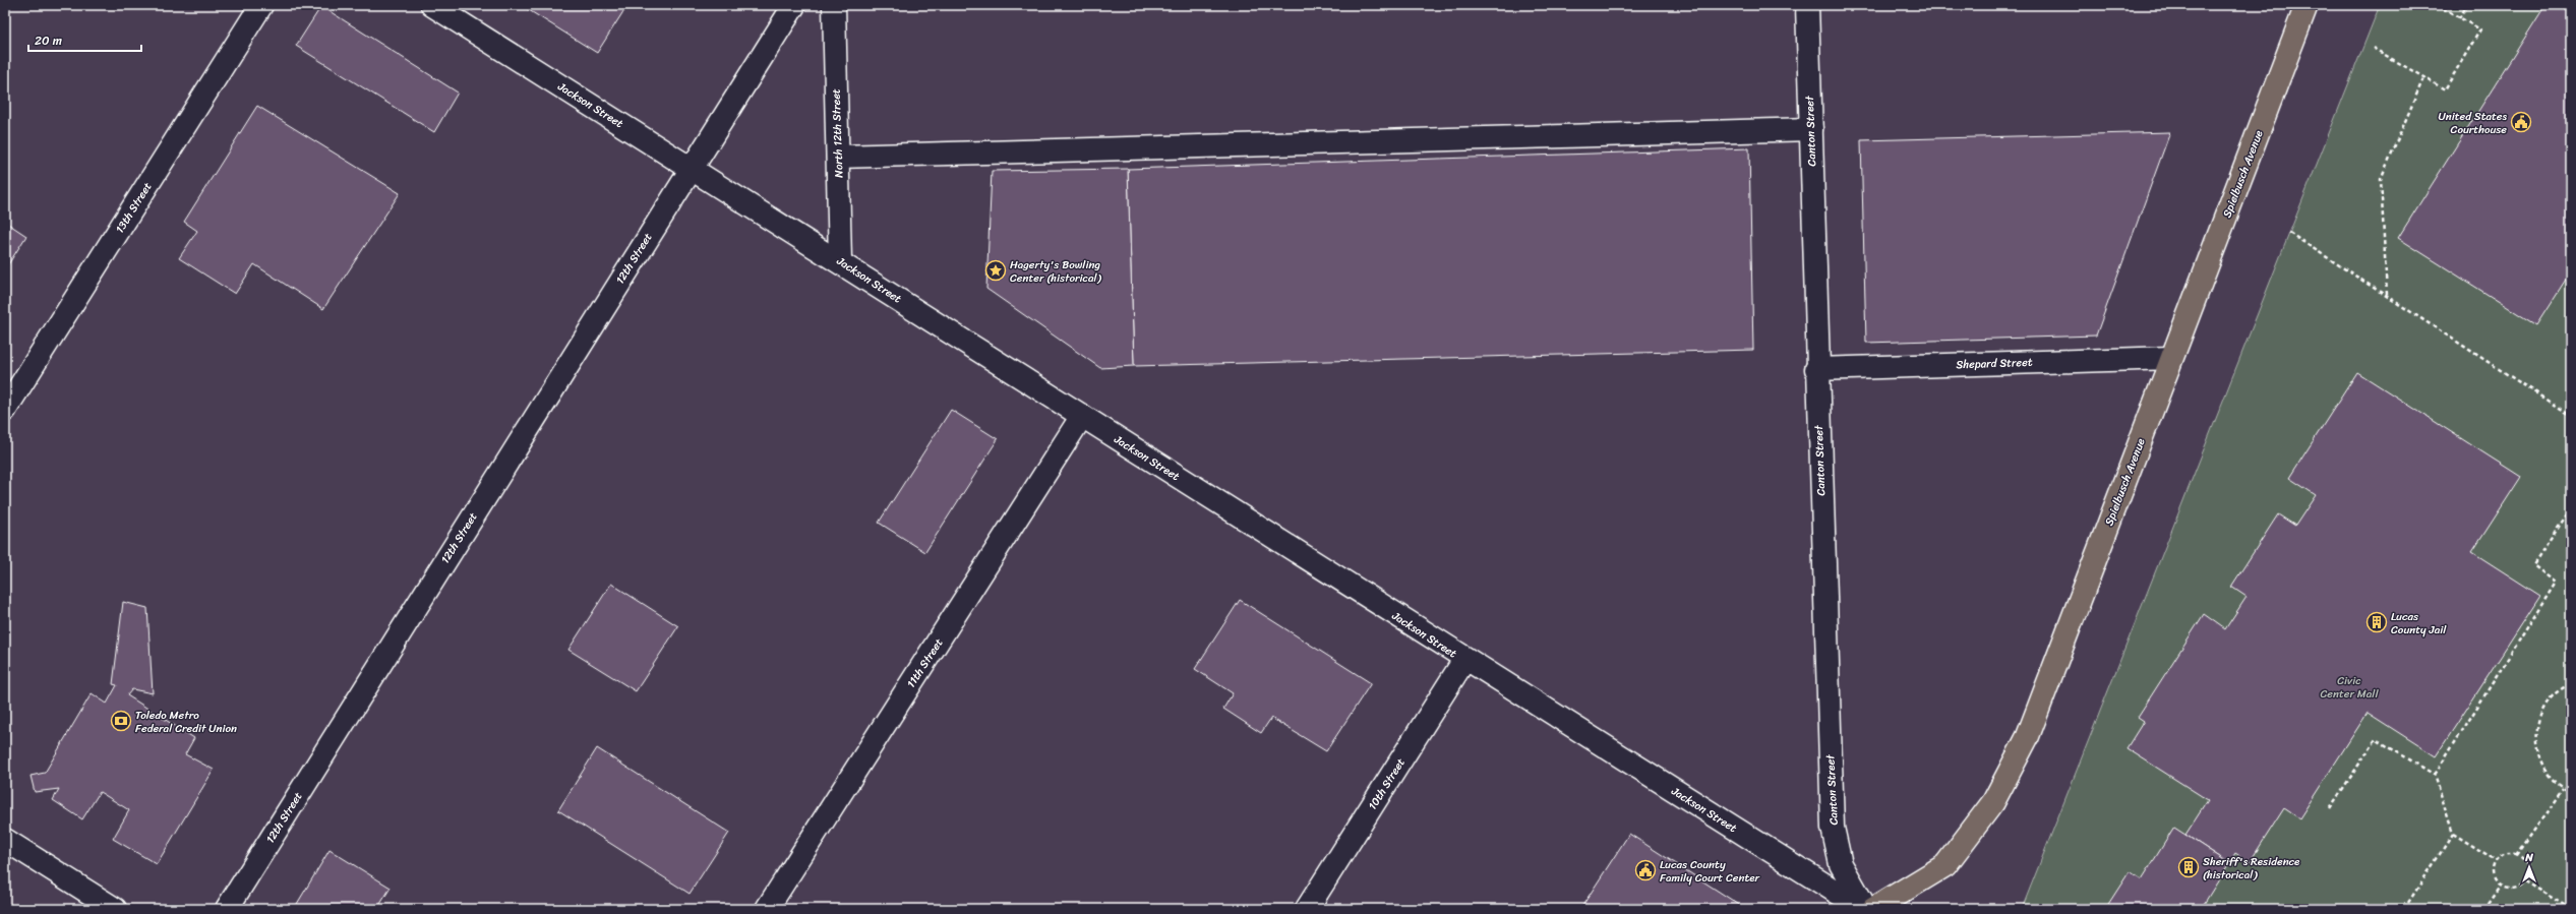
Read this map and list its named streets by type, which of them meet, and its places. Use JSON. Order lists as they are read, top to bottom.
{
  "streets": {
    "main road": ["Spielbusch Avenue"],
    "street": [
      "Jackson Street",
      "Canton Street",
      "North 12th Street",
      "13th Street",
      "12th Street",
      "Shepard Street",
      "11th Street",
      "10th Street"
    ]
  },
  "crossings": [
    ["Jackson Street", "North 12th Street"],
    ["Jackson Street", "12th Street"],
    ["Jackson Street", "11th Street"],
    ["Jackson Street", "10th Street"],
    ["Canton Street", "Shepard Street"],
    ["Spielbusch Avenue", "Shepard Street"]
  ],
  "parks": ["Civic Center Mall"],
  "places": {
    "public building": ["United States Courthouse", "Lucas County Family Court Center"],
    "place": ["Hagerty's Bowling Center (historical)"],
    "building": ["Lucas County Jail", "Sheriff's Residence (historical)"],
    "bank": ["Toledo Metro Federal Credit Union"]
  },
  "scale_bar": "20 m",
  "north": "top"
}
